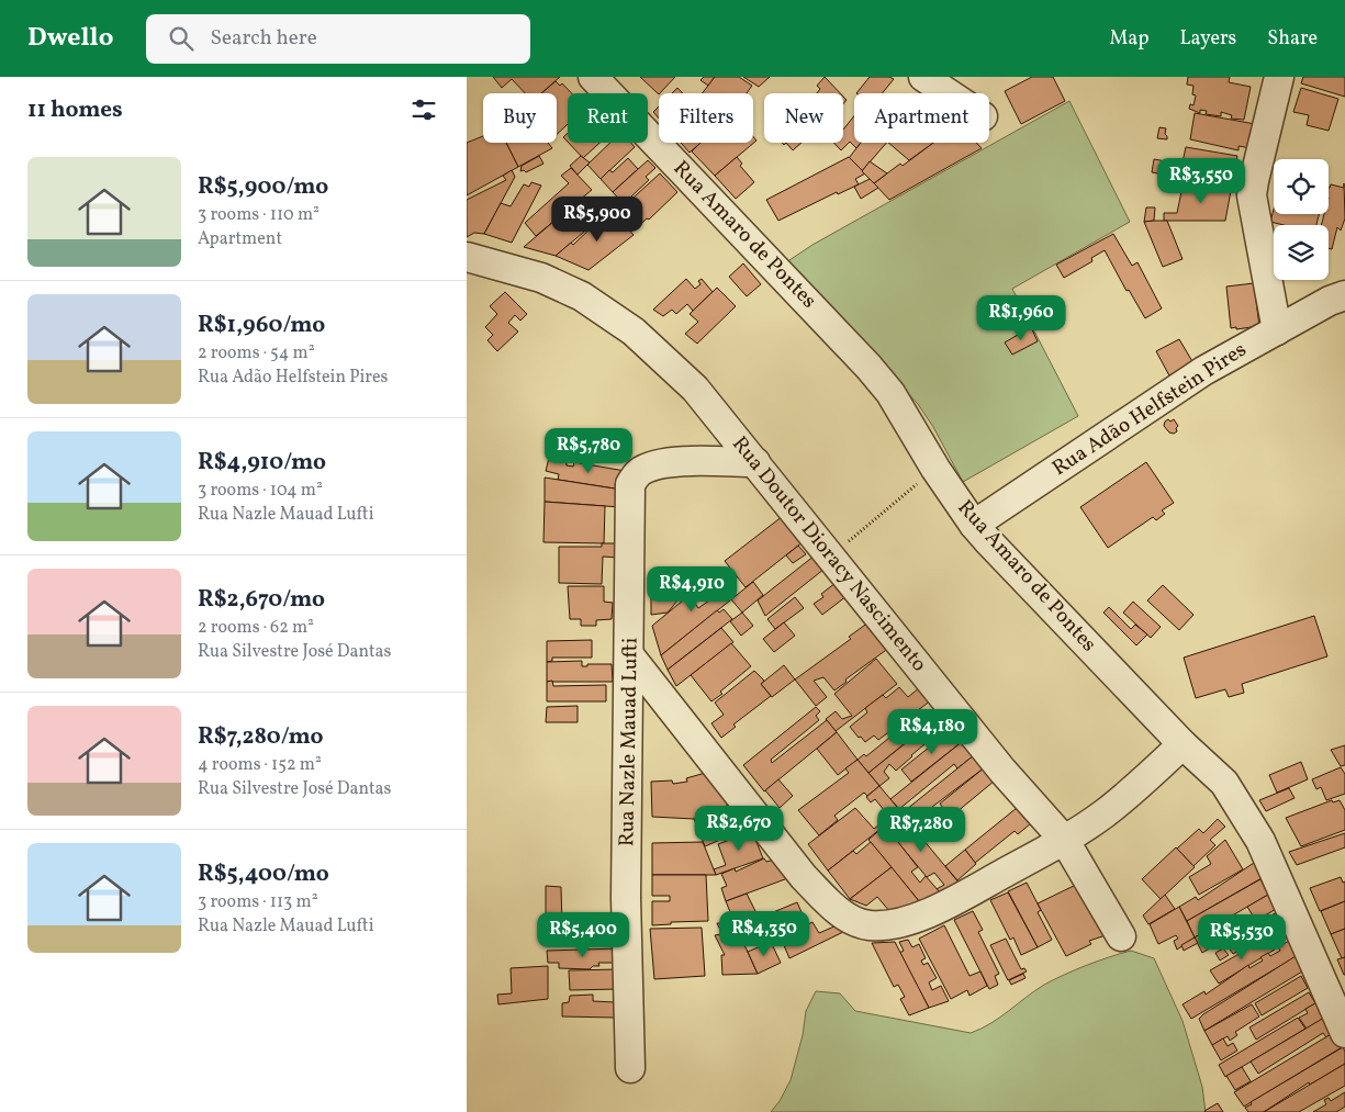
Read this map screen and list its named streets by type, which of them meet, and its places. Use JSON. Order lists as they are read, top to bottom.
{
  "streets": {
    "street": [
      "Rua Amaro de Pontes",
      "Rua Adão Helfstein Pires",
      "Rua Doutor Dioracy Nascimento",
      "Rua Nazle Mauad Lufti"
    ]
  },
  "crossings": [
    ["Rua Amaro de Pontes", "Rua Adão Helfstein Pires"],
    ["Rua Doutor Dioracy Nascimento", "Rua Nazle Mauad Lufti"]
  ],
  "page": {
    "header": "Dwello",
    "search": "Search here",
    "nav": ["Map", "Layers", "Share"],
    "heading": "11 homes",
    "chip": [
      "Buy",
      "Rent",
      "Filters",
      "New",
      "Apartment"
    ],
    "list": [
      {
        "name": "R$5,900/mo",
        "note": "3 rooms · 110 m² · Apartment"
      },
      {
        "name": "R$1,960/mo",
        "note": "2 rooms · 54 m² · Rua Adão Helfstein Pires"
      },
      {
        "name": "R$4,910/mo",
        "note": "3 rooms · 104 m² · Rua Nazle Mauad Lufti"
      },
      {
        "name": "R$2,670/mo",
        "note": "2 rooms · 62 m² · Rua Silvestre José Dantas"
      },
      {
        "name": "R$7,280/mo",
        "note": "4 rooms · 152 m² · Rua Silvestre José Dantas"
      },
      {
        "name": "R$5,400/mo",
        "note": "3 rooms · 113 m² · Rua Nazle Mauad Lufti"
      }
    ],
    "price": [
      "R$3,550",
      "R$5,900",
      "R$1,960",
      "R$5,780",
      "R$4,910",
      "R$4,180",
      "R$2,670",
      "R$7,280",
      "R$4,350",
      "R$5,400",
      "R$5,530"
    ]
  }
}
